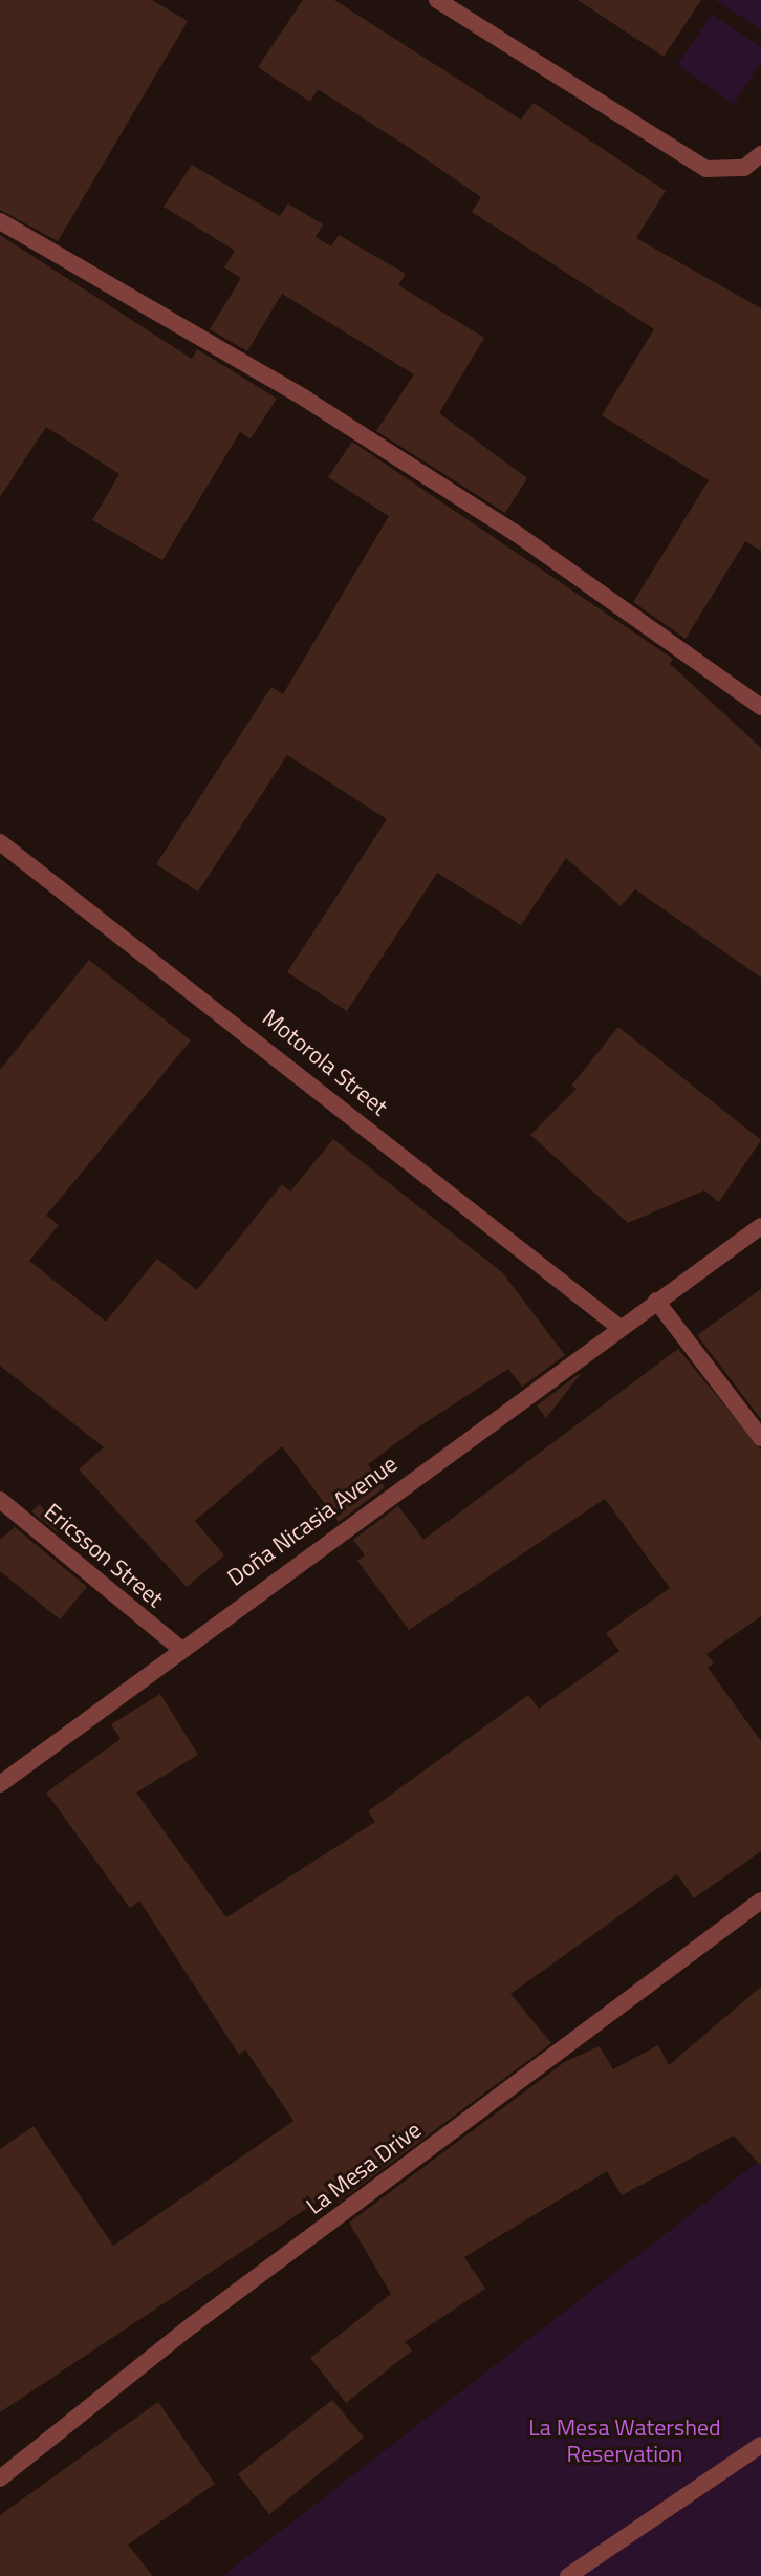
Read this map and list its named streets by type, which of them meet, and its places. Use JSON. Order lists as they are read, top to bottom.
{
  "streets": {
    "street": [
      "Motorola Street",
      "Doña Nicasia Avenue",
      "Ericsson Street",
      "La Mesa Drive"
    ]
  },
  "crossings": [
    ["Motorola Street", "Doña Nicasia Avenue"],
    ["Doña Nicasia Avenue", "Ericsson Street"]
  ],
  "parks": ["La Mesa Watershed Reservation"]
}
